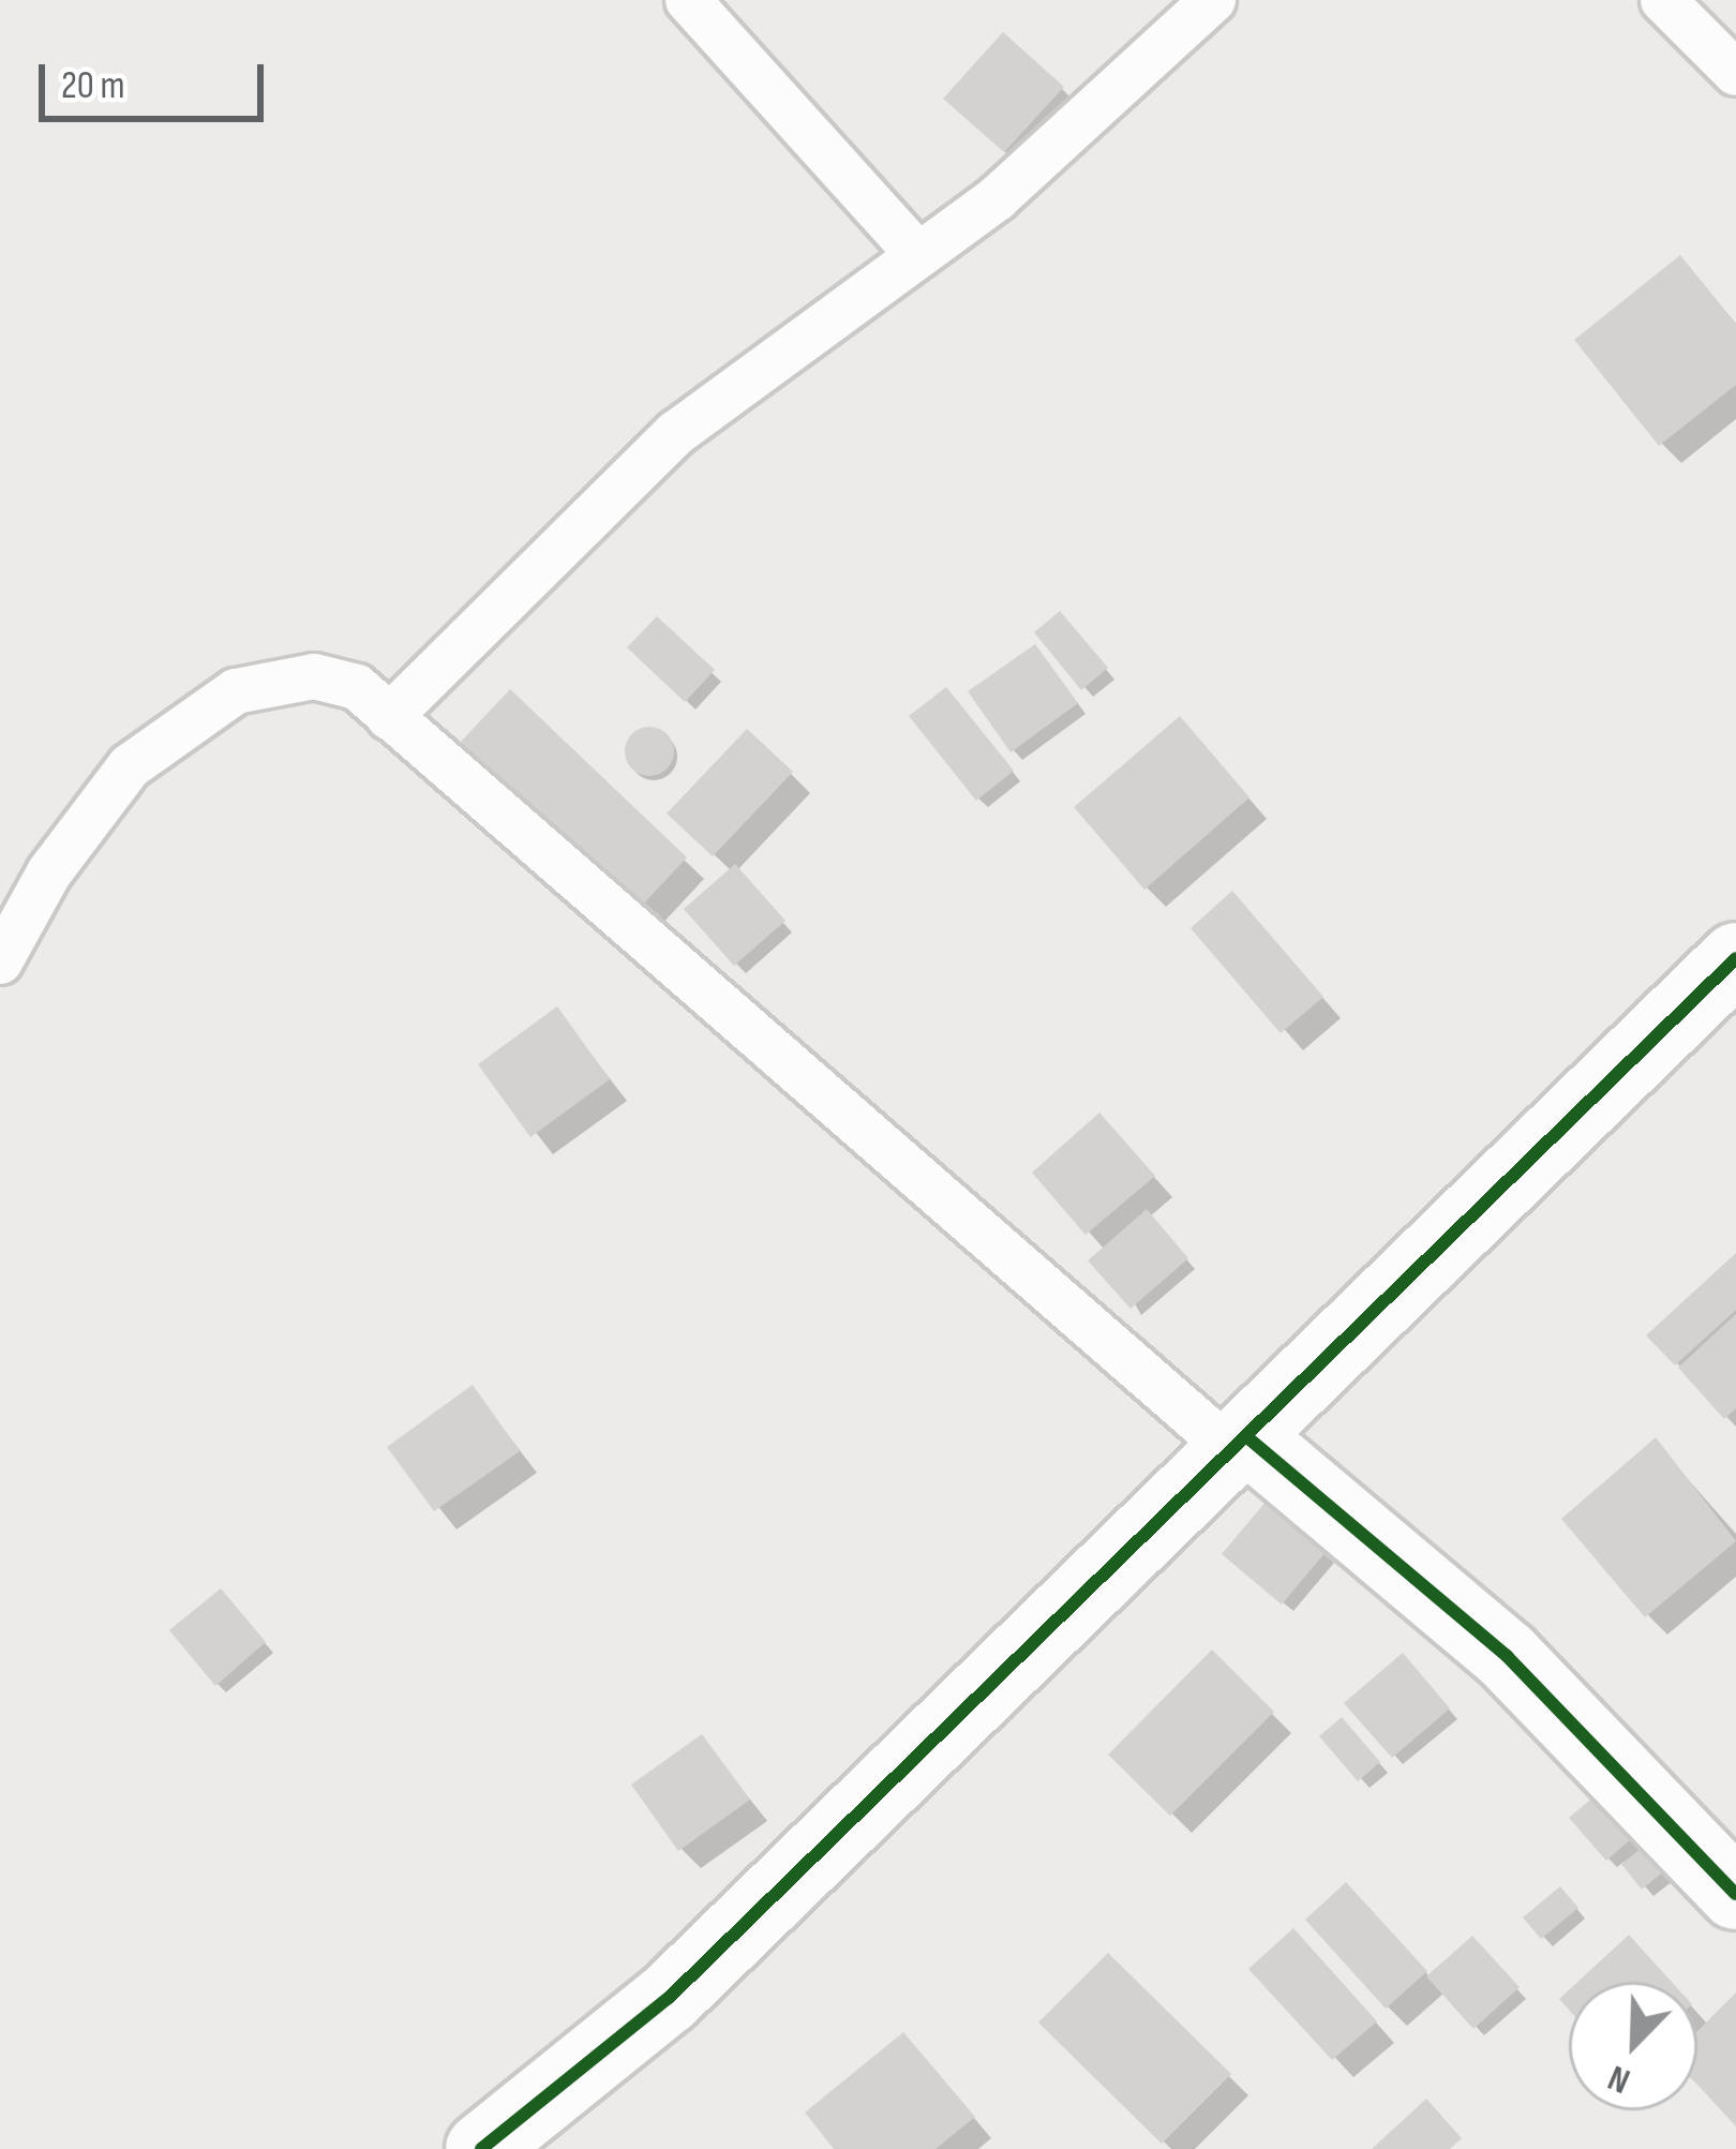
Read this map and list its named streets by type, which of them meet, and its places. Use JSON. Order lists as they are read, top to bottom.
{
  "scale_bar": "20 m",
  "north": "bottom left"
}
